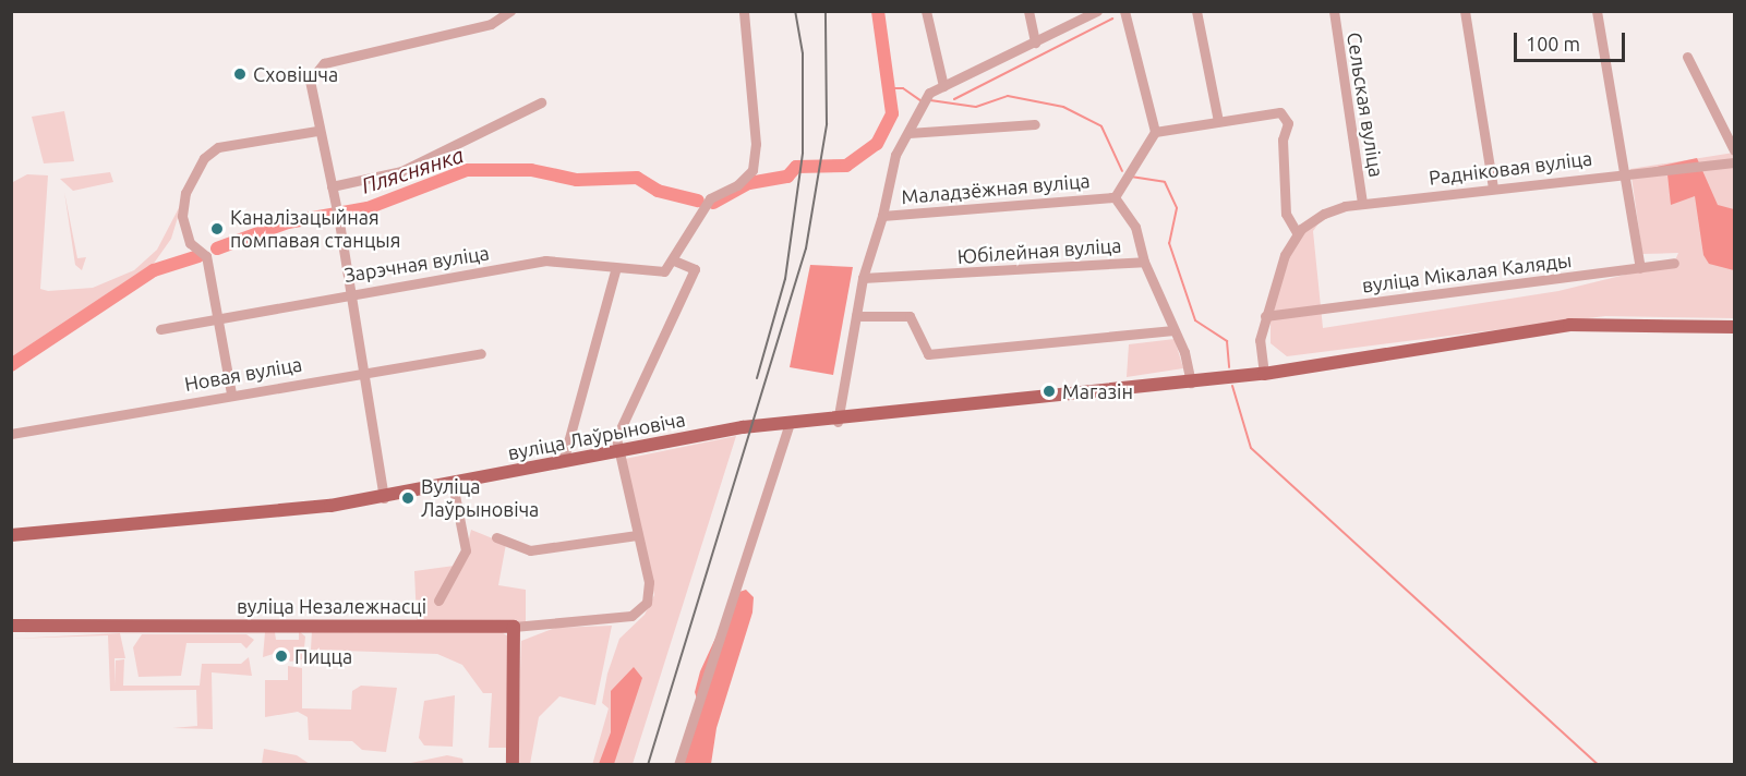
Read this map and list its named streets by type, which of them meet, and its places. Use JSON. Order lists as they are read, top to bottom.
{
  "streets": {
    "main road": ["вуліца Лаўрыновіча", "вуліца Незалежнасці"],
    "street": [
      "Сельская вуліца",
      "Радніковая вуліца",
      "Маладзёжная вуліца",
      "Юбілейная вуліца",
      "Зарэчная вуліца",
      "вуліца Мікалая Каляды",
      "Новая вуліца"
    ]
  },
  "crossings": [
    ["Сельская вуліца", "Радніковая вуліца"],
    ["Юбілейная вуліца", "вуліца Лаўрыновіча"]
  ],
  "water": ["Пляснянка"],
  "places": [
    "Сховішча",
    "Каналізацыйная помпавая станцыя",
    "Магазін",
    "Вуліца Лаўрыновіча",
    "Пицца"
  ],
  "scale_bar": "100 m"
}
